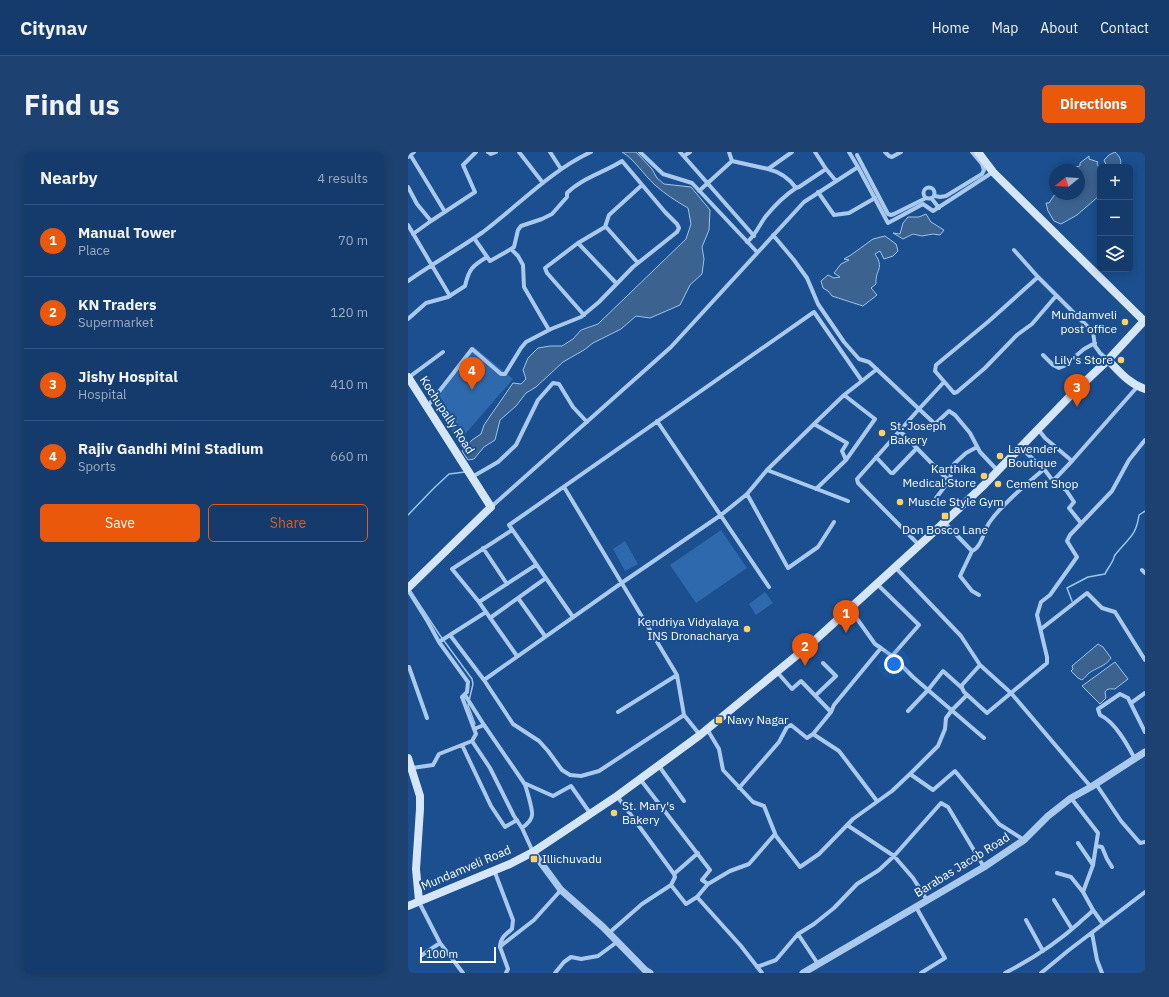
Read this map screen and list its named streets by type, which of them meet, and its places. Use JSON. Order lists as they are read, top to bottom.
{
  "streets": {
    "main road": ["Kochupally Road", "Mundamveli Road"],
    "street": ["Barabas Jacob Road"]
  },
  "places": {
    "other": [
      "Mundamveli post office",
      "Lily's Store",
      "St. Joseph Bakery",
      "Lavender Boutique",
      "Karthika Medical Store",
      "Cement Shop",
      "Muscle Style Gym",
      "Kendriya Vidyalaya INS Dronacharya",
      "St. Mary's Bakery"
    ],
    "transit": ["Don Bosco Lane", "Navy Nagar", "Illichuvadu"]
  },
  "scale_bar": "100 m",
  "north": "left",
  "page": {
    "header": "Citynav",
    "nav": [
      "Home",
      "Map",
      "About",
      "Contact"
    ],
    "buttons": [
      "Directions",
      ["Save", "Share"]
    ],
    "title": "Find us",
    "heading": ["Nearby", "4 results"],
    "map_buttons": ["+", "−"],
    "list": [
      {
        "mark": "1",
        "name": "Manual Tower",
        "note": "Place",
        "value": "70 m"
      },
      {
        "mark": "2",
        "name": "KN Traders",
        "note": "Supermarket",
        "value": "120 m"
      },
      {
        "mark": "3",
        "name": "Jishy Hospital",
        "note": "Hospital",
        "value": "410 m"
      },
      {
        "mark": "4",
        "name": "Rajiv Gandhi Mini Stadium",
        "note": "Sports",
        "value": "660 m"
      }
    ],
    "pins": [
      "4",
      "3",
      "1",
      "2"
    ],
    "scale": "100 m"
  }
}
